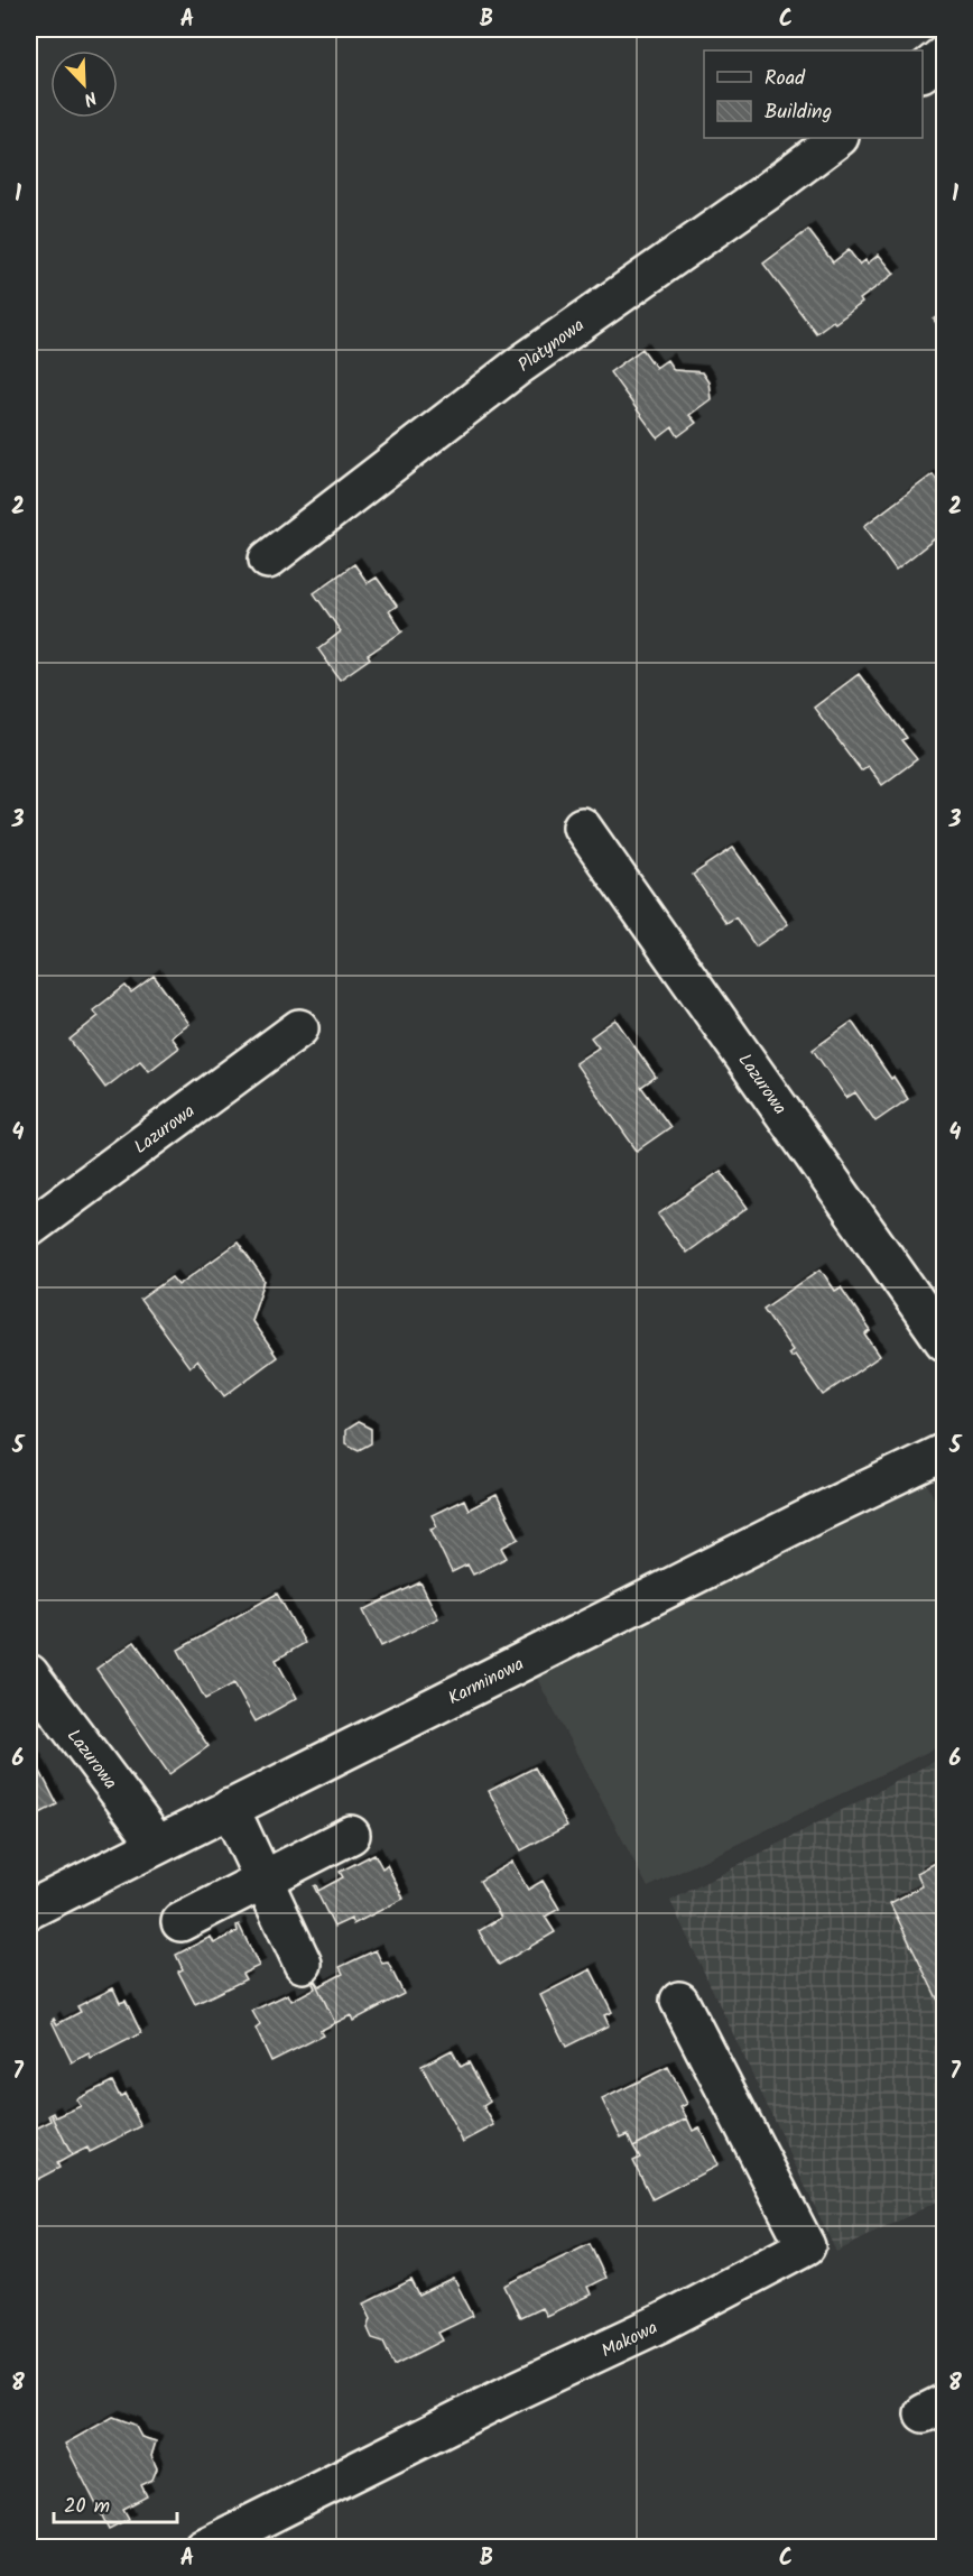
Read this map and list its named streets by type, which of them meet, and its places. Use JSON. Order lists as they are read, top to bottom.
{
  "streets": {
    "street": [
      "Platynowa",
      "Lazurowa",
      "Karminowa",
      "Makowa"
    ]
  },
  "crossings": [
    ["Lazurowa", "Karminowa"]
  ],
  "legend": ["Road", "Building"],
  "scale_bar": "20 m",
  "north": "bottom right",
  "grid": {
    "columns": ["A", "B", "C"],
    "rows": [
      "1",
      "2",
      "3",
      "4",
      "5",
      "6",
      "7",
      "8"
    ]
  }
}
